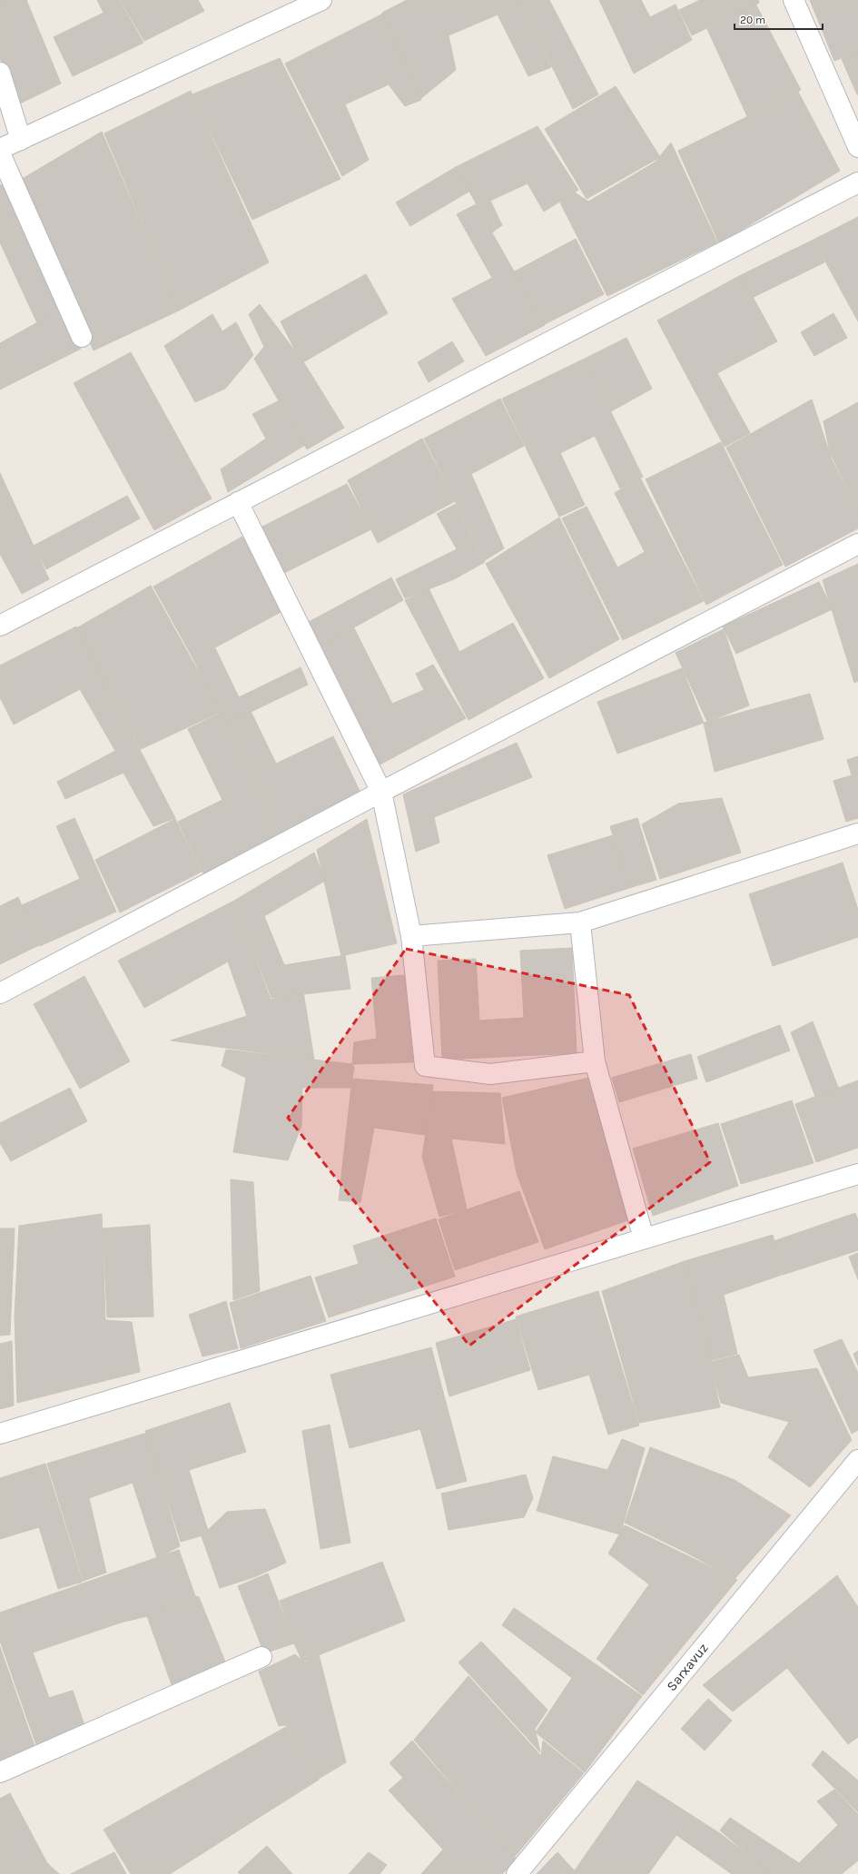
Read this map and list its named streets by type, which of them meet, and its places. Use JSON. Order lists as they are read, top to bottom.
{
  "streets": {
    "street": ["Sarxavuz"]
  },
  "scale_bar": "20 m"
}
